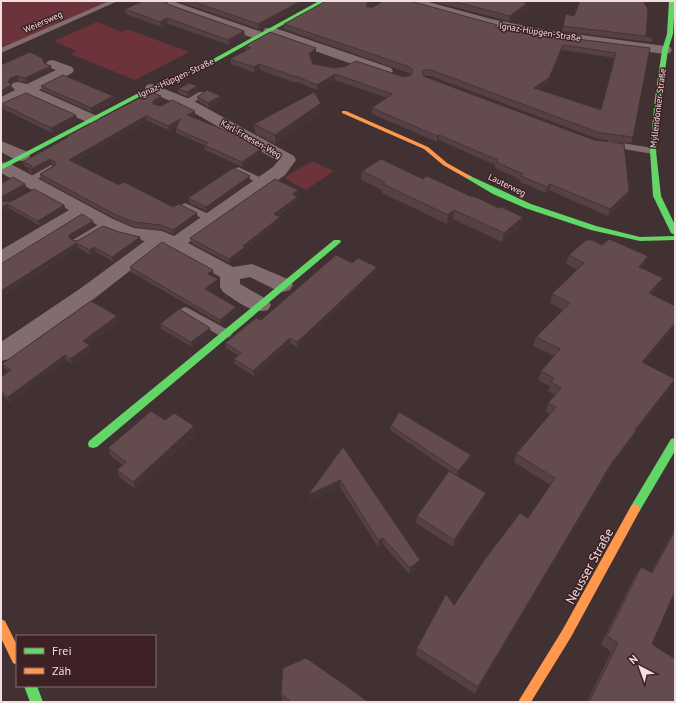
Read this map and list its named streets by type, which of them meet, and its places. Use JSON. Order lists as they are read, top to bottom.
{
  "streets": {
    "street": [
      "Ignaz-Hüpgen-Straße",
      "Myllendonker Straße",
      "Karl-Freesen-Weg",
      "Lauterweg",
      "Neusser Straße"
    ],
    "lane": ["Weiersweg"]
  },
  "crossings": [
    ["Ignaz-Hüpgen-Straße", "Myllendonker Straße"],
    ["Ignaz-Hüpgen-Straße", "Karl-Freesen-Weg"]
  ],
  "legend": ["Frei", "Zäh"],
  "north": "top left"
}
